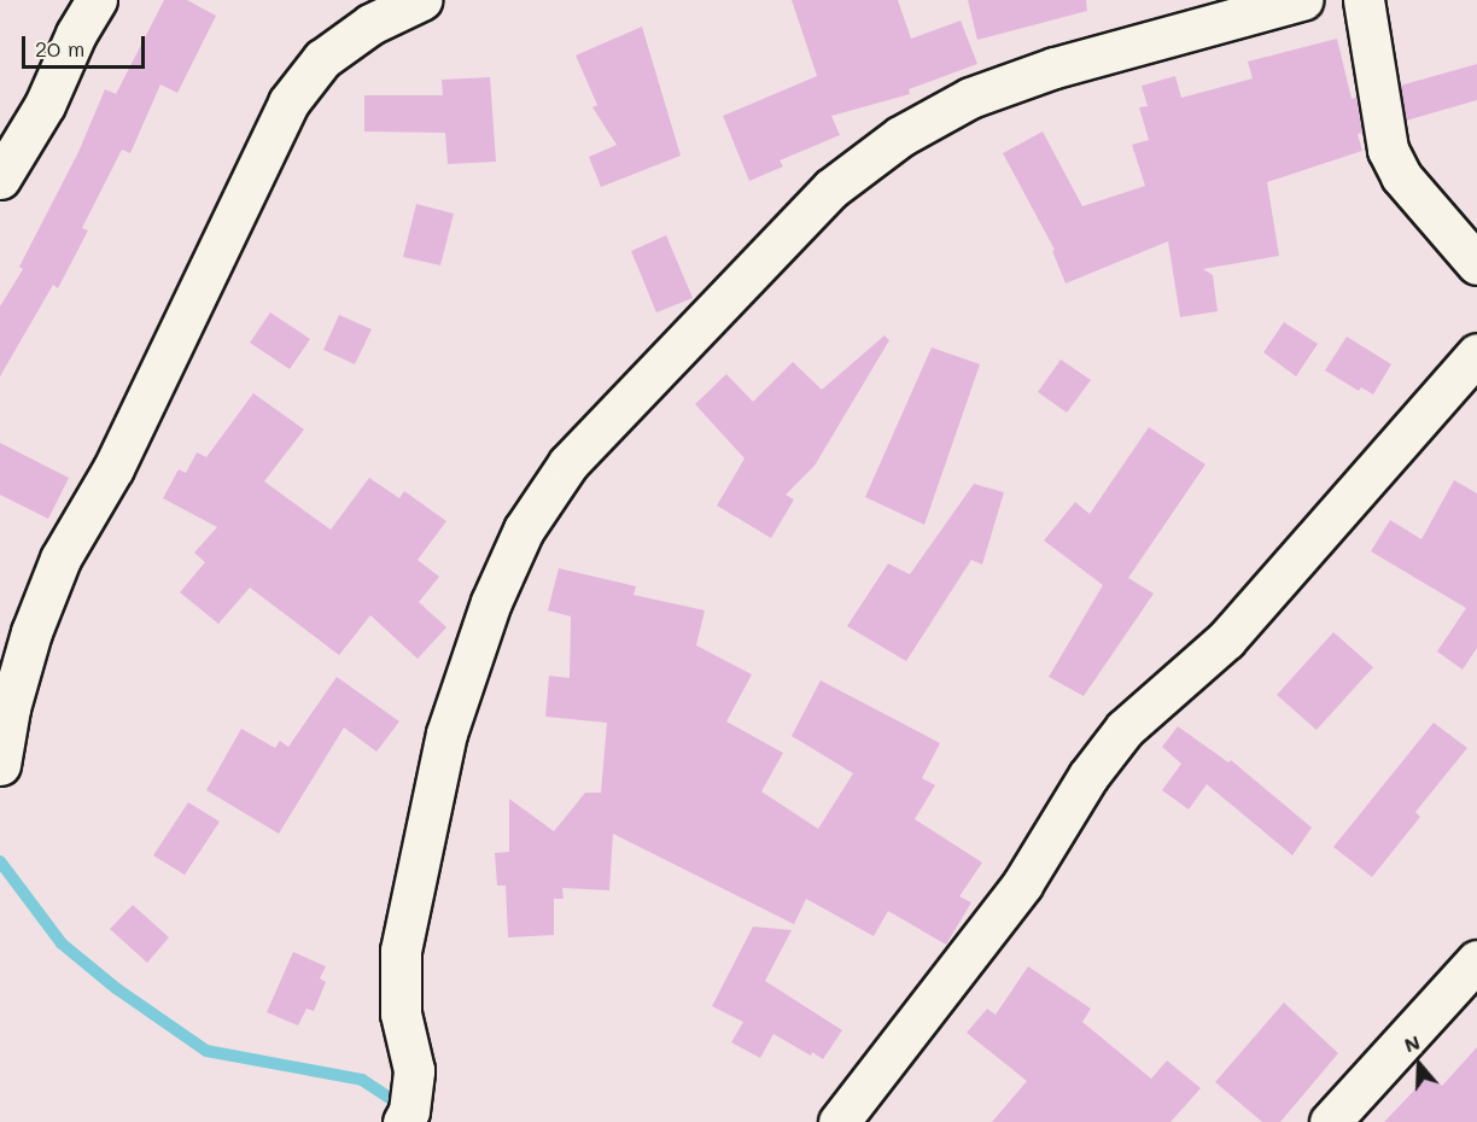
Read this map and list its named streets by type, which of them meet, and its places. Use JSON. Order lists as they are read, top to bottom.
{
  "scale_bar": "20 m",
  "north": "top"
}
